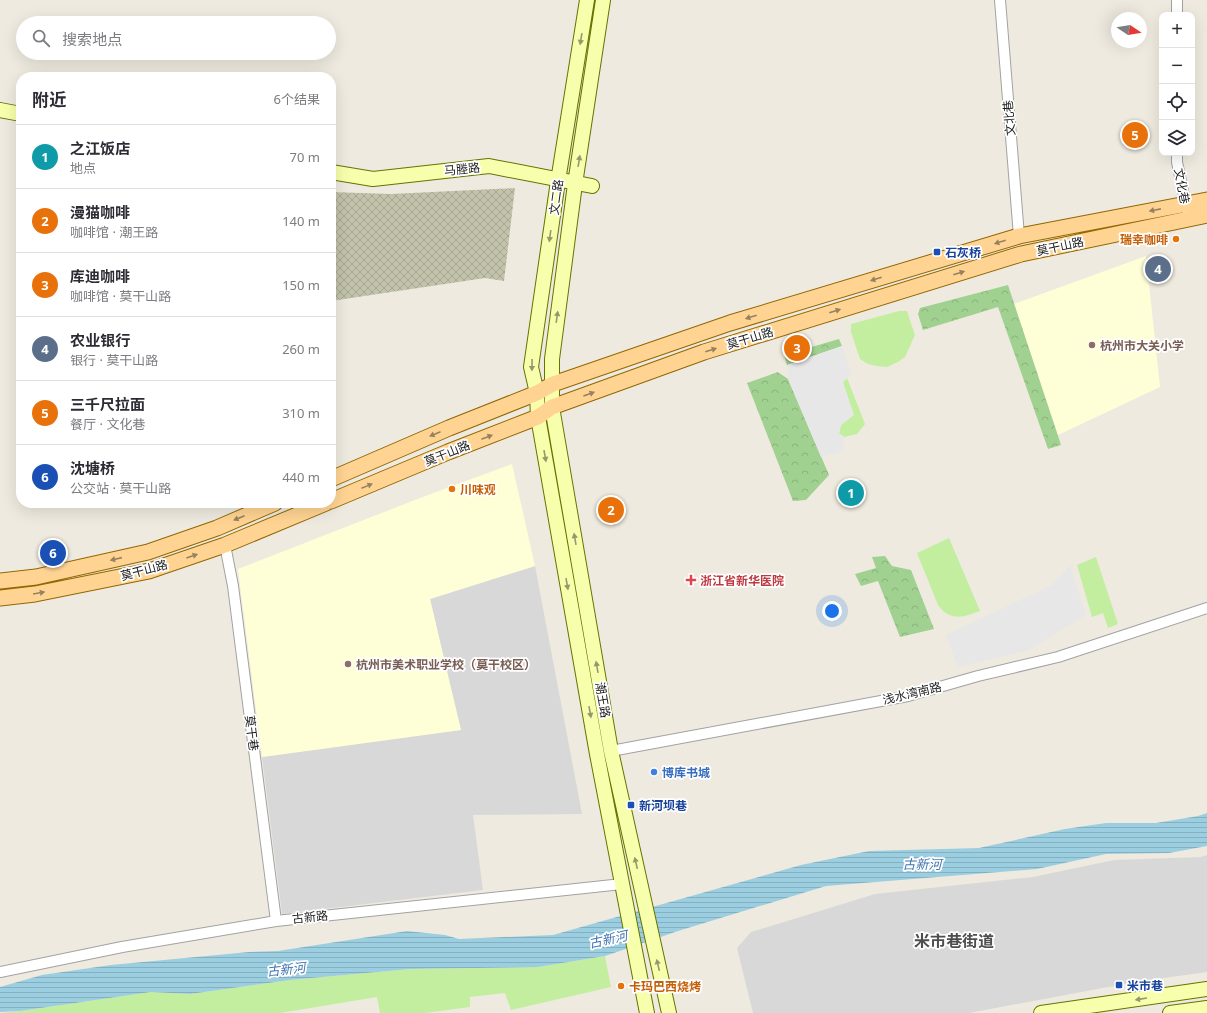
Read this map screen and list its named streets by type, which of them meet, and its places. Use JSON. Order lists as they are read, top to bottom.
{
  "streets": {
    "main road": [
      "马塍路",
      "文二路",
      "莫干山路",
      "潮王路"
    ],
    "street": [
      "文北巷",
      "文化巷",
      "浅水湾南路",
      "莫干巷",
      "古新路"
    ]
  },
  "crossings": [
    ["文北巷", "莫干山路"],
    ["马塍路", "文二路"],
    ["文化巷", "莫干山路"],
    ["文二路", "莫干山路"],
    ["文二路", "潮王路"],
    ["莫干山路", "潮王路"],
    ["莫干山路", "莫干巷"],
    ["浅水湾南路", "潮王路"],
    ["潮王路", "古新路"],
    ["莫干巷", "古新路"]
  ],
  "districts": ["米市巷街道"],
  "water": ["古新河"],
  "places": {
    "other": [
      "瑞幸咖啡",
      "杭州市大关小学",
      "川味观",
      "杭州市美术职业学校（莫干校区）",
      "博库书城",
      "卡玛巴西烧烤"
    ],
    "transit": ["石灰桥", "新河坝巷", "米市巷"],
    "health": ["浙江省新华医院"]
  },
  "north": "right",
  "page": {
    "map_buttons": ["+", "−"],
    "search": "搜索地点",
    "heading": ["附近", "6个结果"],
    "pins": [
      "5",
      "4",
      "3",
      "1",
      "2",
      "6"
    ],
    "list": [
      {
        "mark": "1",
        "name": "之江饭店",
        "note": "地点",
        "value": "70 m"
      },
      {
        "mark": "2",
        "name": "漫猫咖啡",
        "note": "咖啡馆 · 潮王路",
        "value": "140 m"
      },
      {
        "mark": "3",
        "name": "库迪咖啡",
        "note": "咖啡馆 · 莫干山路",
        "value": "150 m"
      },
      {
        "mark": "4",
        "name": "农业银行",
        "note": "银行 · 莫干山路",
        "value": "260 m"
      },
      {
        "mark": "5",
        "name": "三千尺拉面",
        "note": "餐厅 · 文化巷",
        "value": "310 m"
      },
      {
        "mark": "6",
        "name": "沈塘桥",
        "note": "公交站 · 莫干山路",
        "value": "440 m"
      }
    ]
  }
}
